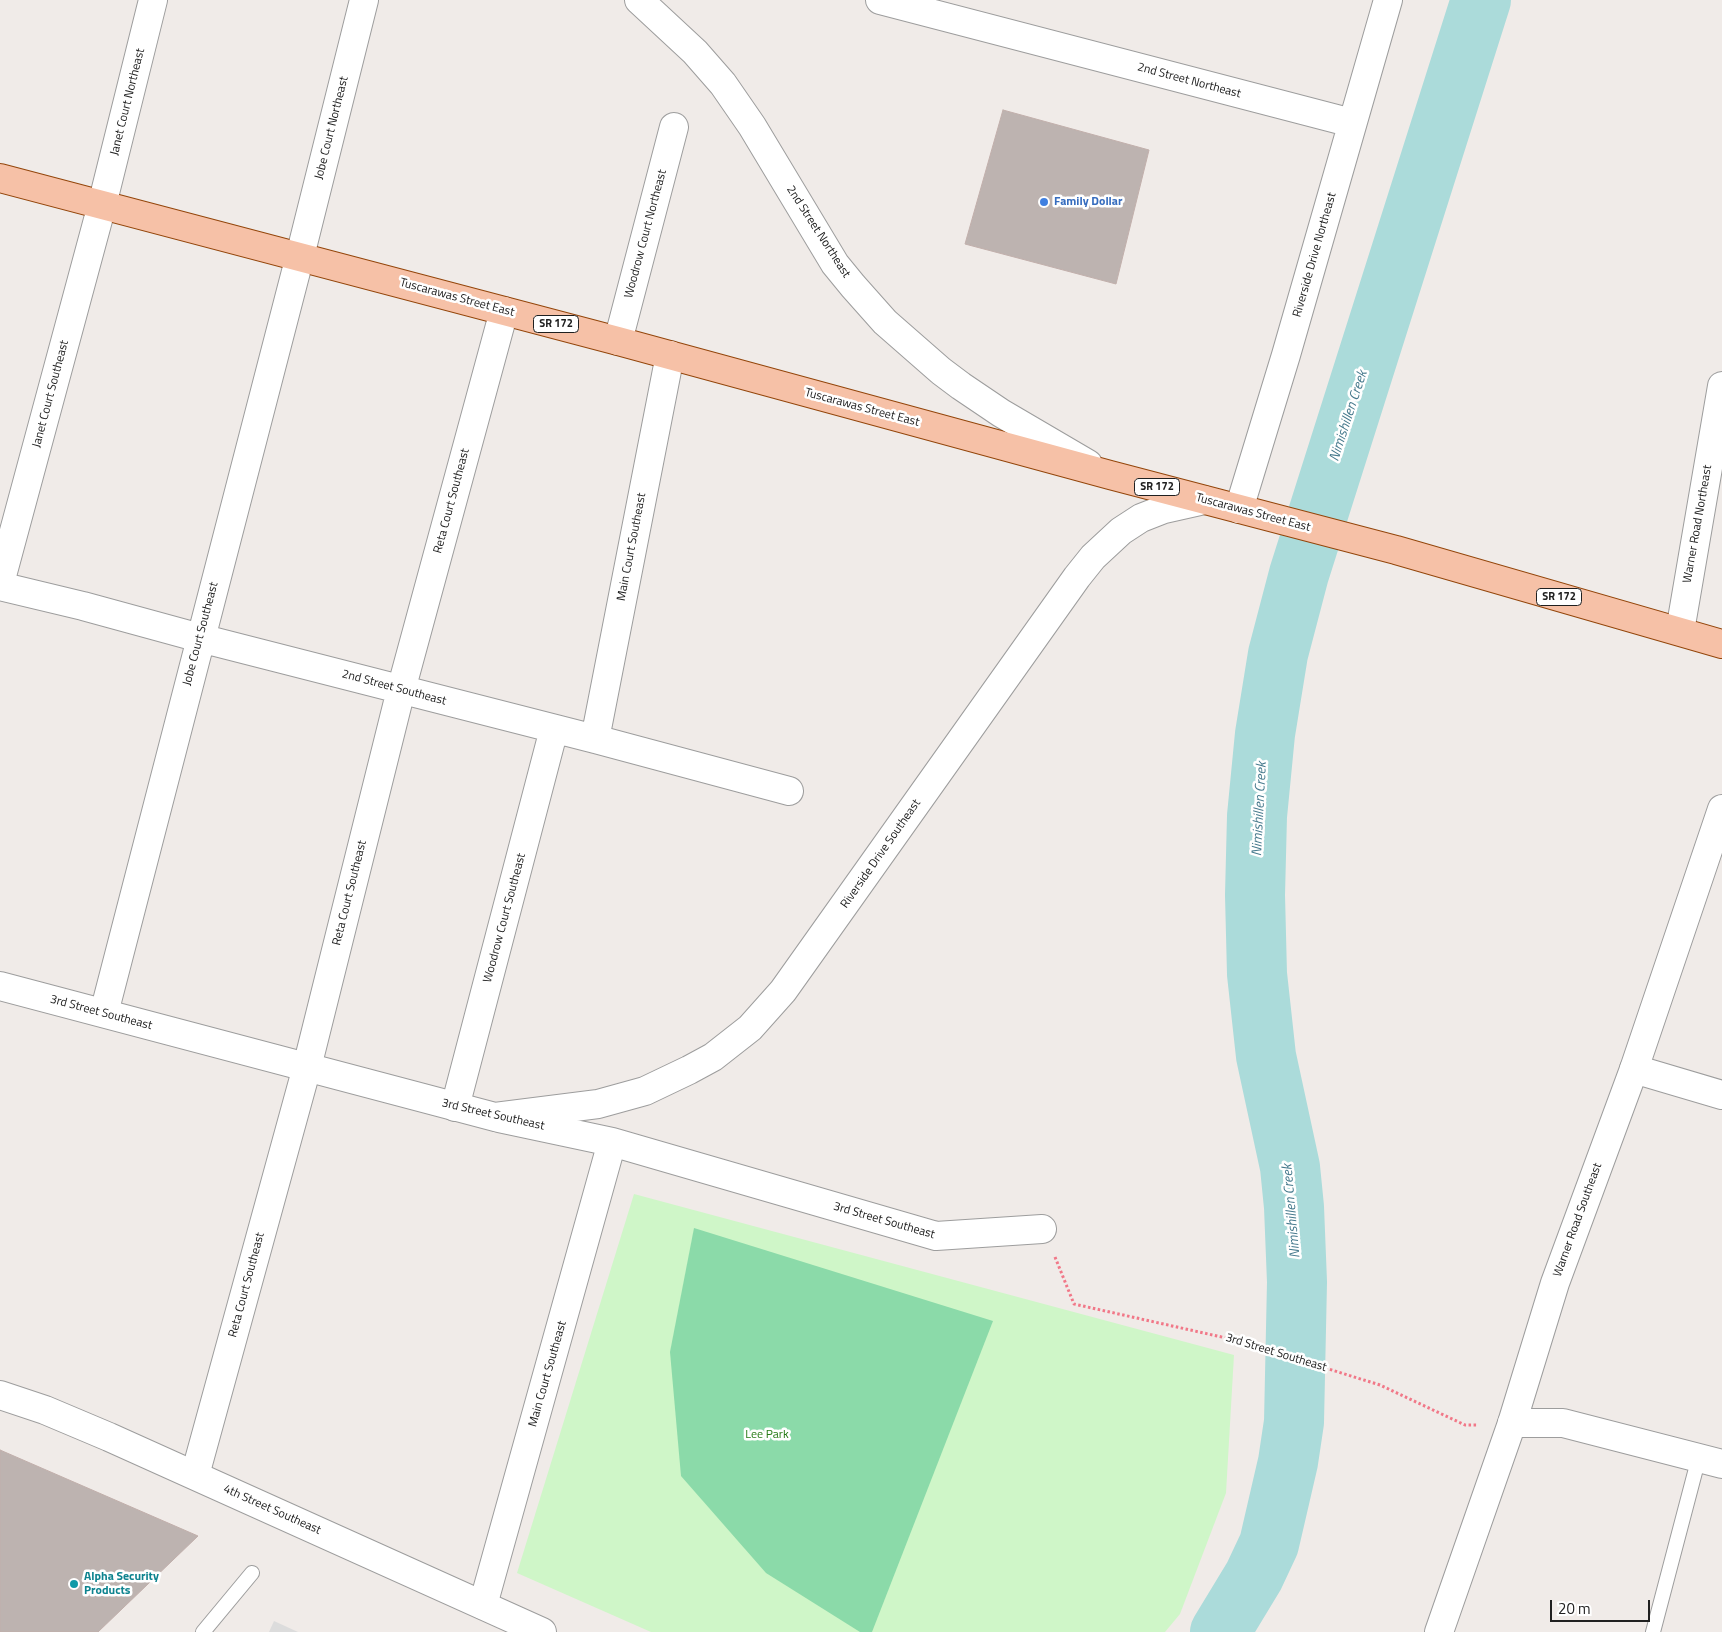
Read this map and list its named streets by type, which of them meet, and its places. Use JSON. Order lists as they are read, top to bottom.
{
  "streets": {
    "main road": ["Tuscarawas Street East", "SR 172"],
    "street": [
      "2nd Street Northeast",
      "Janet Court Northeast",
      "Jobe Court Northeast",
      "Woodrow Court Northeast",
      "Riverside Drive Northeast",
      "Janet Court Southeast",
      "Reta Court Southeast",
      "Warner Road Northeast",
      "Main Court Southeast",
      "Jobe Court Southeast",
      "2nd Street Southeast",
      "Riverside Drive Southeast",
      "Woodrow Court Southeast",
      "3rd Street Southeast",
      "Warner Road Southeast",
      "4th Street Southeast"
    ]
  },
  "crossings": [
    ["2nd Street Northeast", "Riverside Drive Northeast"],
    ["2nd Street Northeast", "Tuscarawas Street East"],
    ["Janet Court Northeast", "Tuscarawas Street East"],
    ["Janet Court Northeast", "Janet Court Southeast"],
    ["Jobe Court Northeast", "Tuscarawas Street East"],
    ["Jobe Court Northeast", "Jobe Court Southeast"],
    ["Woodrow Court Northeast", "Tuscarawas Street East"],
    ["Riverside Drive Northeast", "Tuscarawas Street East"],
    ["Tuscarawas Street East", "Janet Court Southeast"],
    ["Tuscarawas Street East", "Reta Court Southeast"],
    ["Tuscarawas Street East", "Warner Road Northeast"],
    ["Tuscarawas Street East", "Main Court Southeast"],
    ["Tuscarawas Street East", "Jobe Court Southeast"],
    ["Tuscarawas Street East", "Riverside Drive Southeast"],
    ["Janet Court Southeast", "2nd Street Southeast"],
    ["Reta Court Southeast", "2nd Street Southeast"],
    ["Reta Court Southeast", "3rd Street Southeast"],
    ["Reta Court Southeast", "4th Street Southeast"],
    ["Main Court Southeast", "2nd Street Southeast"],
    ["Main Court Southeast", "3rd Street Southeast"],
    ["Main Court Southeast", "4th Street Southeast"],
    ["Jobe Court Southeast", "2nd Street Southeast"],
    ["Jobe Court Southeast", "3rd Street Southeast"],
    ["2nd Street Southeast", "Woodrow Court Southeast"],
    ["Riverside Drive Southeast", "3rd Street Southeast"],
    ["Woodrow Court Southeast", "3rd Street Southeast"],
    ["3rd Street Southeast", "Warner Road Southeast"]
  ],
  "water": ["Nimishillen Creek"],
  "parks": ["Lee Park"],
  "places": ["Family Dollar", "Alpha Security Products"],
  "scale_bar": "20 m"
}
